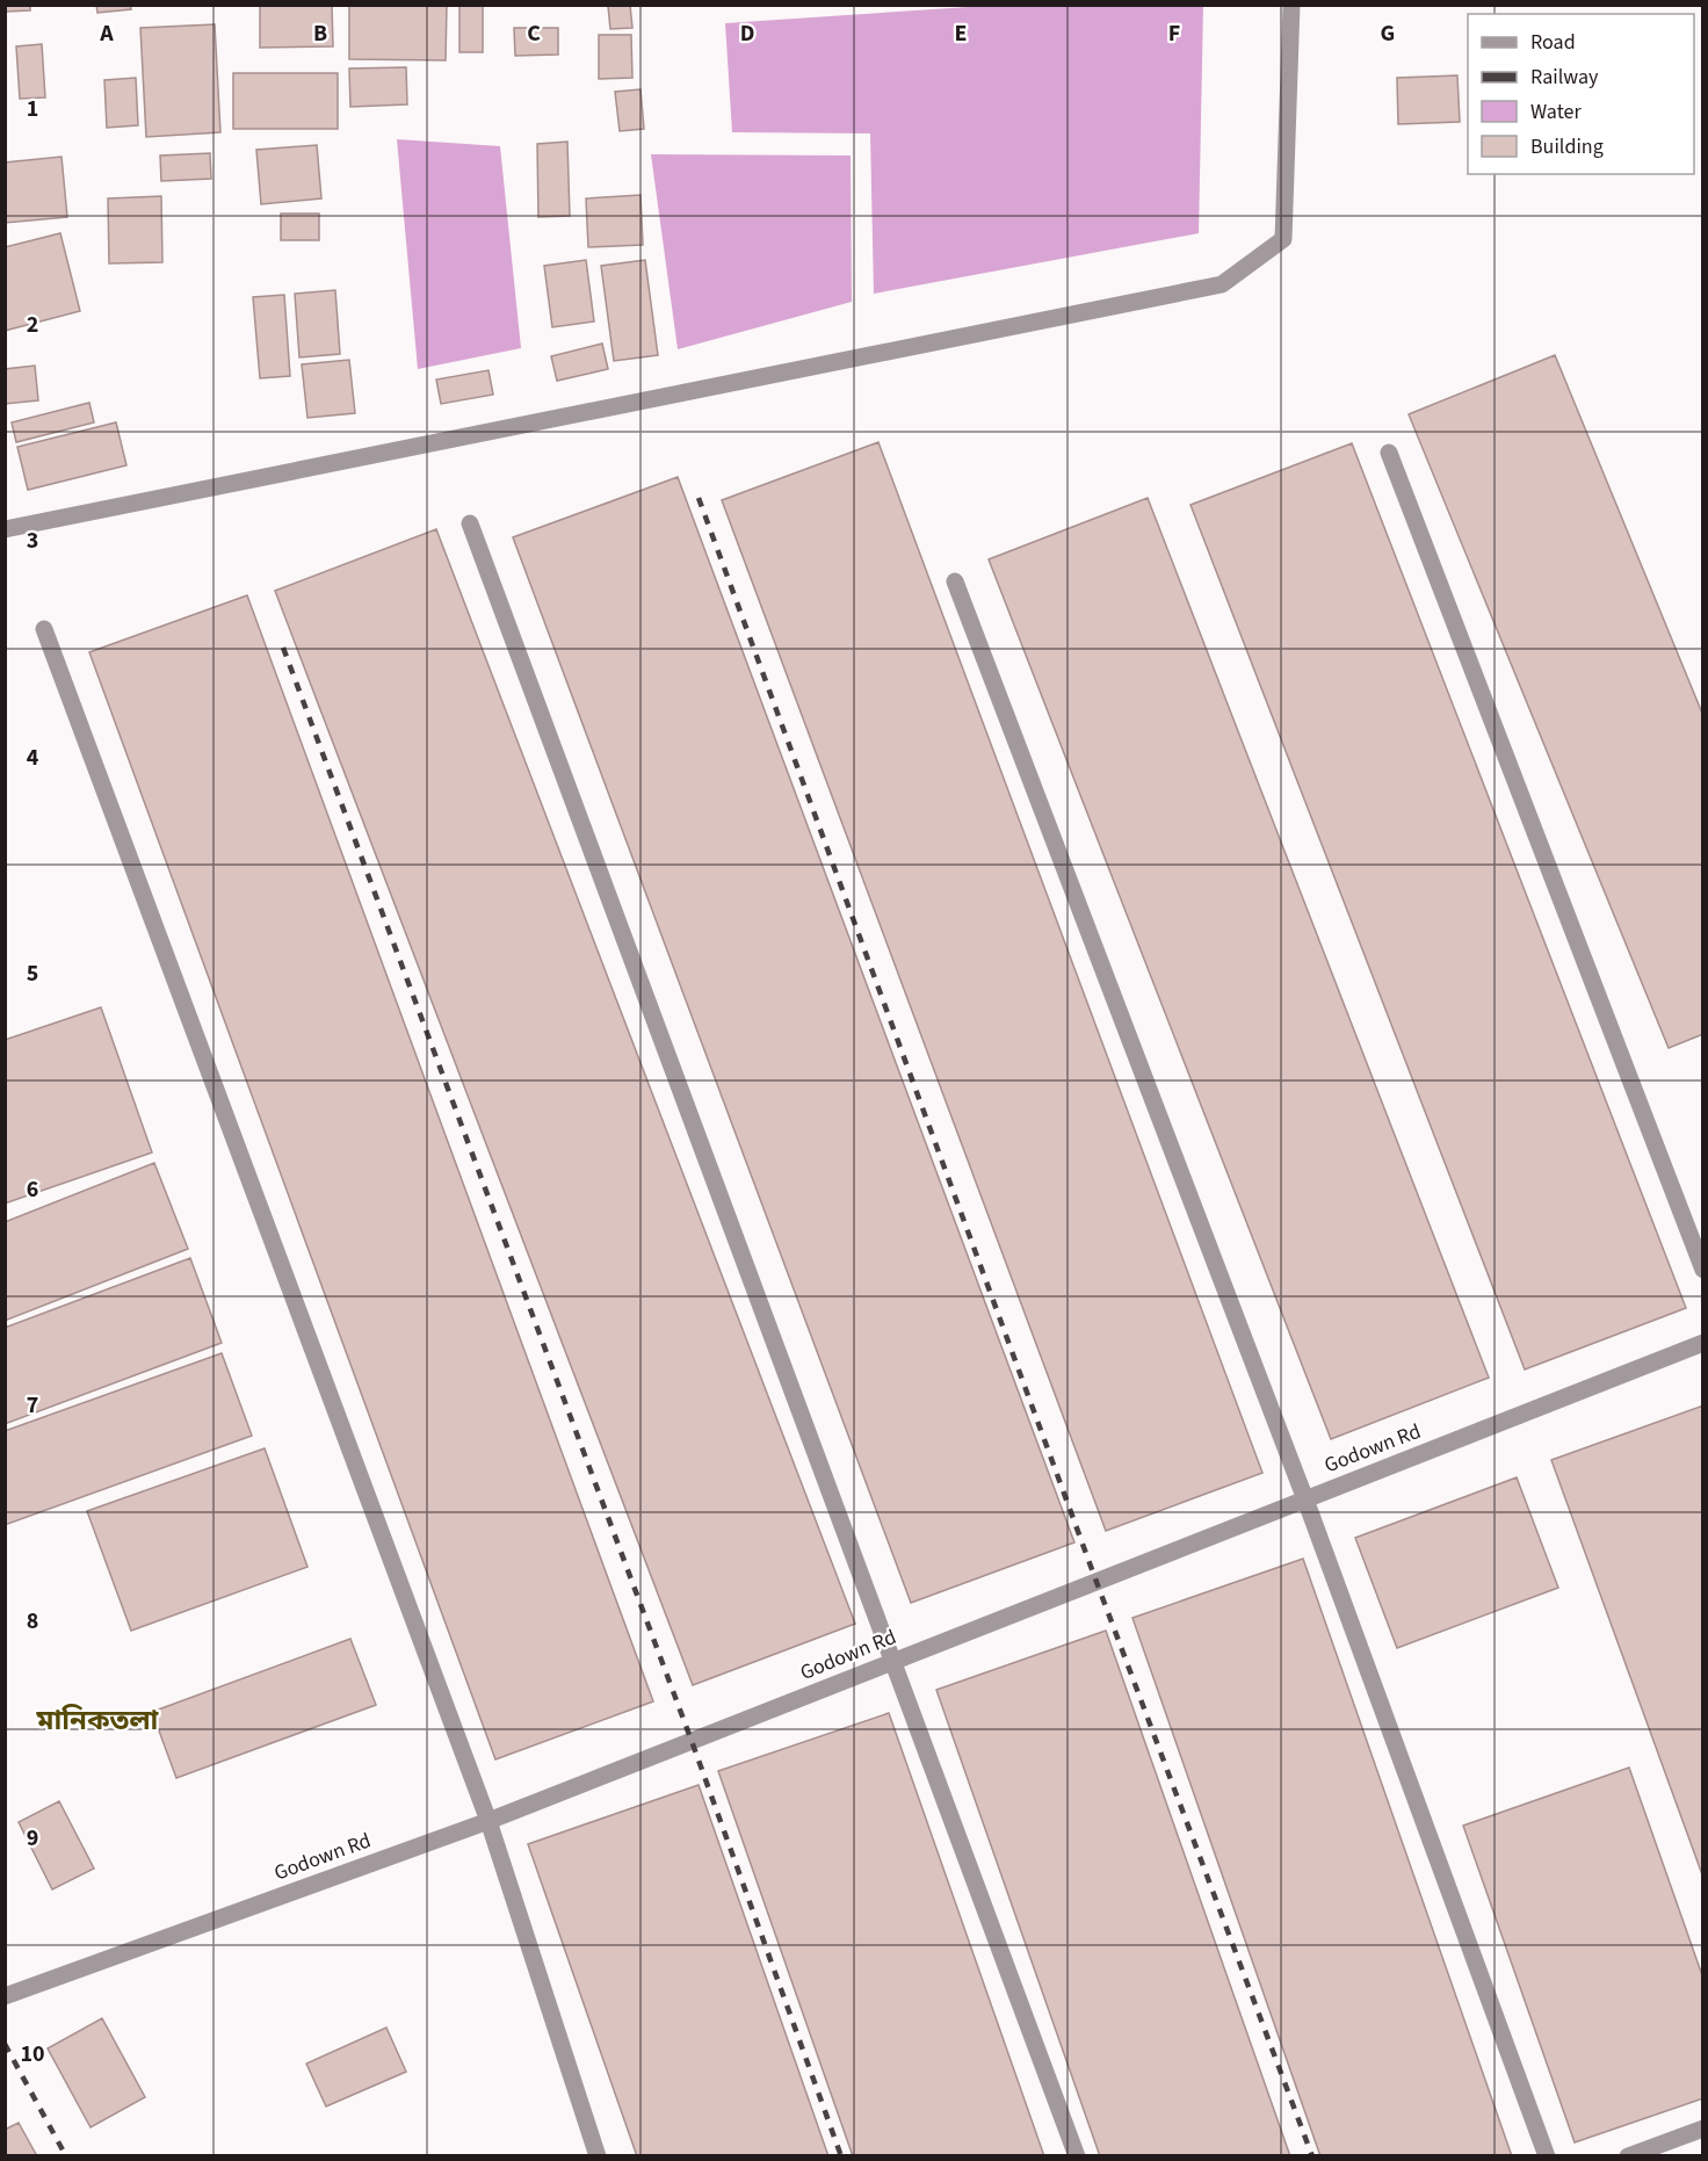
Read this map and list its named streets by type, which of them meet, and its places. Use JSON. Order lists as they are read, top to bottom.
{
  "streets": {
    "street": ["Godown Rd"]
  },
  "districts": ["মানিকতলা"],
  "legend": [
    "Road",
    "Railway",
    "Water",
    "Building"
  ],
  "grid": {
    "columns": [
      "A",
      "B",
      "C",
      "D",
      "E",
      "F",
      "G"
    ],
    "rows": [
      "1",
      "2",
      "3",
      "4",
      "5",
      "6",
      "7",
      "8",
      "9",
      "10"
    ]
  }
}
